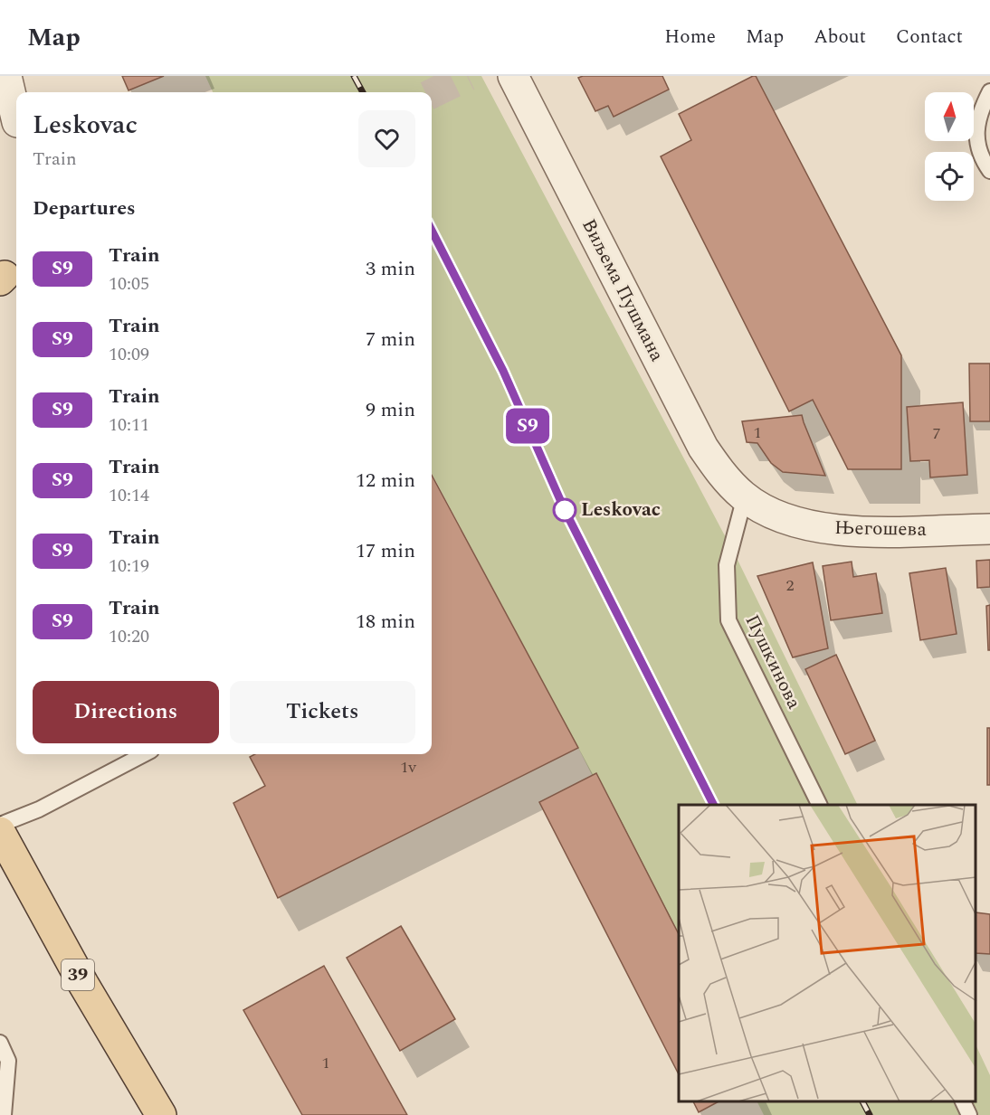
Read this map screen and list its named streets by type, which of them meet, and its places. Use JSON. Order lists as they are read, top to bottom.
{
  "streets": {
    "main road": ["39"],
    "street": ["Виљема Пушмана", "Његошева"],
    "lane": ["Пушкинова"]
  },
  "crossings": [
    ["Виљема Пушмана", "Његошева"],
    ["Виљема Пушмана", "Пушкинова"],
    ["Његошева", "Пушкинова"]
  ],
  "places": ["Leskovac"],
  "house_numbers": [
    "1",
    "7",
    "2",
    "1v",
    "1"
  ],
  "north": "top",
  "page": {
    "header": "Map",
    "nav": [
      "Home",
      "Map",
      "About",
      "Contact"
    ],
    "on_map": "S9",
    "heading": [
      ["Leskovac", "Train"],
      "Departures"
    ],
    "list": [
      {
        "mark": "S9",
        "name": "Train",
        "note": "10:05",
        "value": "3 min"
      },
      {
        "mark": "S9",
        "name": "Train",
        "note": "10:09",
        "value": "7 min"
      },
      {
        "mark": "S9",
        "name": "Train",
        "note": "10:11",
        "value": "9 min"
      },
      {
        "mark": "S9",
        "name": "Train",
        "note": "10:14",
        "value": "12 min"
      },
      {
        "mark": "S9",
        "name": "Train",
        "note": "10:19",
        "value": "17 min"
      },
      {
        "mark": "S9",
        "name": "Train",
        "note": "10:20",
        "value": "18 min"
      }
    ],
    "buttons": ["Directions", "Tickets"]
  }
}
